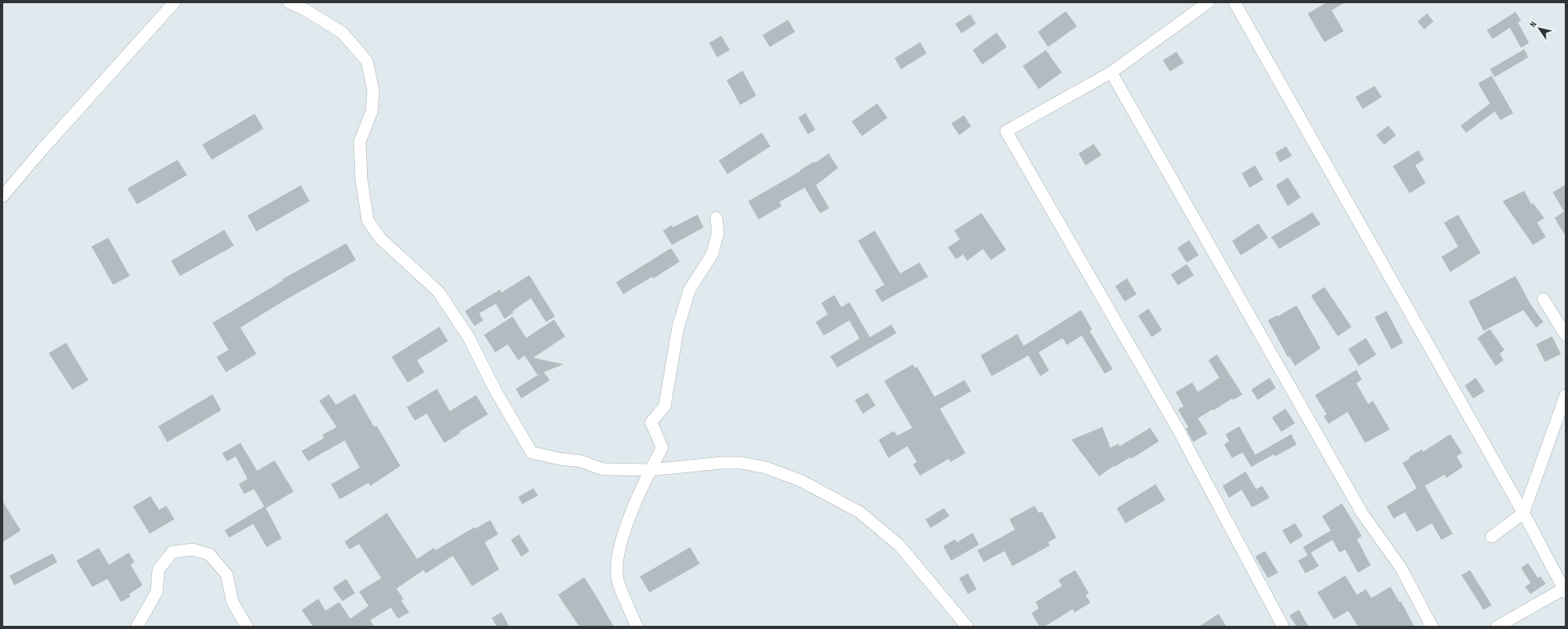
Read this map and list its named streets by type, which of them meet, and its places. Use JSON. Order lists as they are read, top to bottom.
{
  "north": "top left"
}
